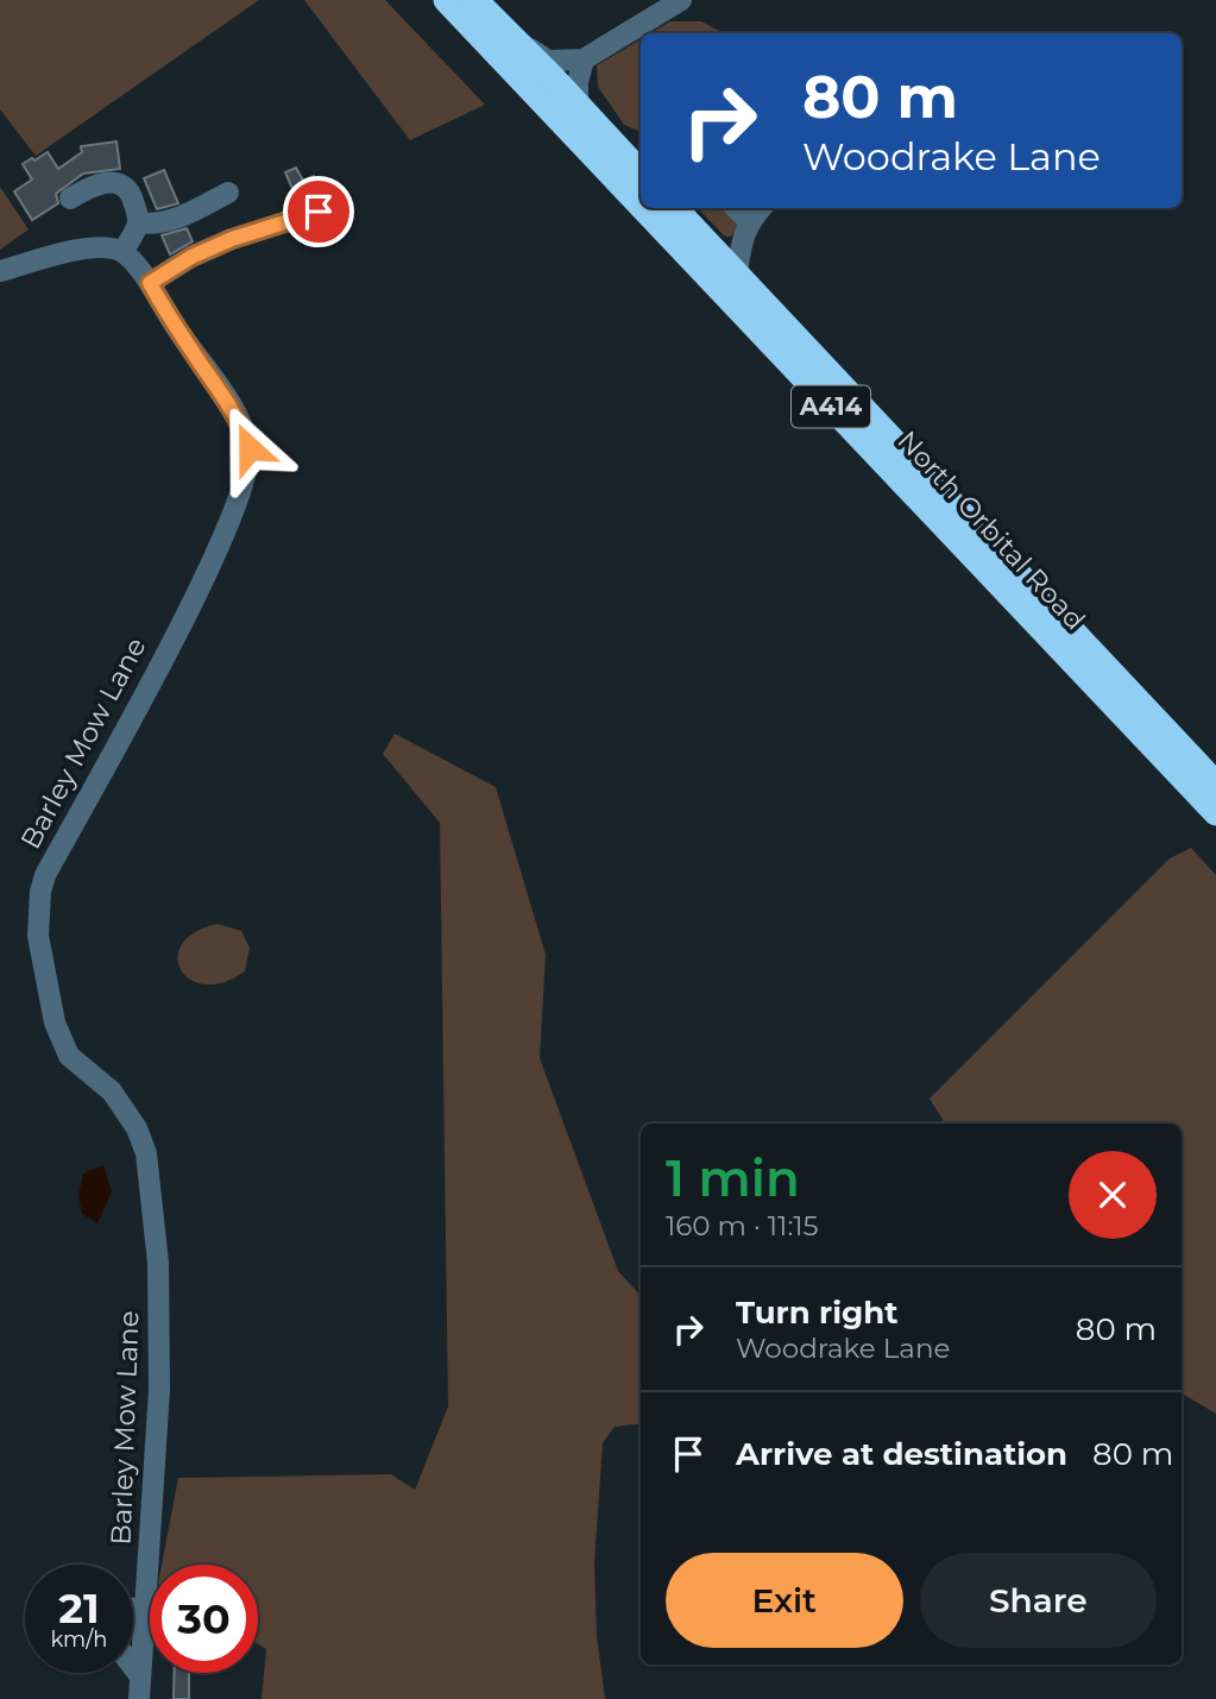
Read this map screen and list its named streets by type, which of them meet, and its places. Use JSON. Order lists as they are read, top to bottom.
{
  "streets": {
    "highway": ["A414", "North Orbital Road"],
    "street": ["Barley Mow Lane"]
  },
  "page": {
    "turn": ["80 m", "Woodrake Lane"],
    "heading": ["1 min", "160 m · 11:15"],
    "list": [
      {
        "name": "Turn right",
        "note": "Woodrake Lane",
        "value": "80 m"
      },
      {
        "name": "Arrive at destination",
        "value": "80 m"
      }
    ],
    "buttons": ["Exit", "Share"],
    "speed": "21 km/h",
    "limit": "30"
  }
}
